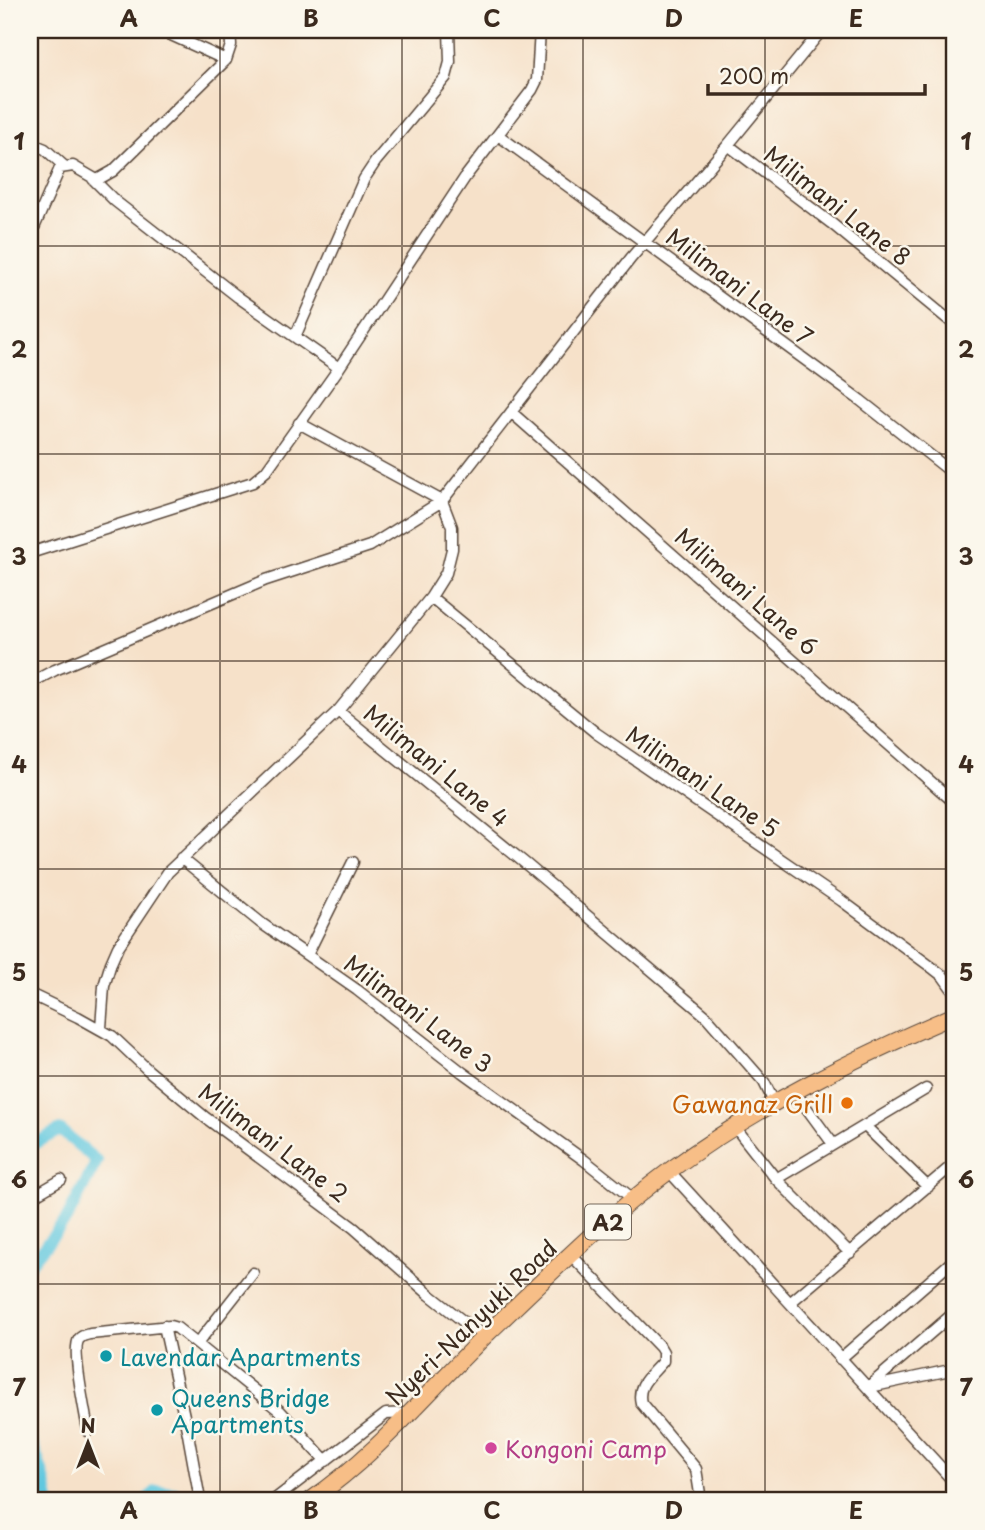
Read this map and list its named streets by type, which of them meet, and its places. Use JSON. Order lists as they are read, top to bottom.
{
  "streets": {
    "highway": ["A2", "Nyeri-Nanyuki Road"],
    "street": [
      "Milimani Lane 8",
      "Milimani Lane 7",
      "Milimani Lane 6",
      "Milimani Lane 4",
      "Milimani Lane 5",
      "Milimani Lane 3",
      "Milimani Lane 2"
    ]
  },
  "crossings": [
    ["Milimani Lane 4", "Milimani Lane 3"],
    ["Milimani Lane 4", "Milimani Lane 2"],
    ["Milimani Lane 4", "Nyeri-Nanyuki Road"],
    ["Milimani Lane 3", "Nyeri-Nanyuki Road"],
    ["Milimani Lane 2", "Nyeri-Nanyuki Road"]
  ],
  "places": [
    "Gawanaz Grill",
    "Lavendar Apartments",
    "Queens Bridge Apartments",
    "Kongoni Camp"
  ],
  "scale_bar": "200 m",
  "north": "top",
  "grid": {
    "columns": [
      "A",
      "B",
      "C",
      "D",
      "E"
    ],
    "rows": [
      "1",
      "2",
      "3",
      "4",
      "5",
      "6",
      "7"
    ]
  }
}
